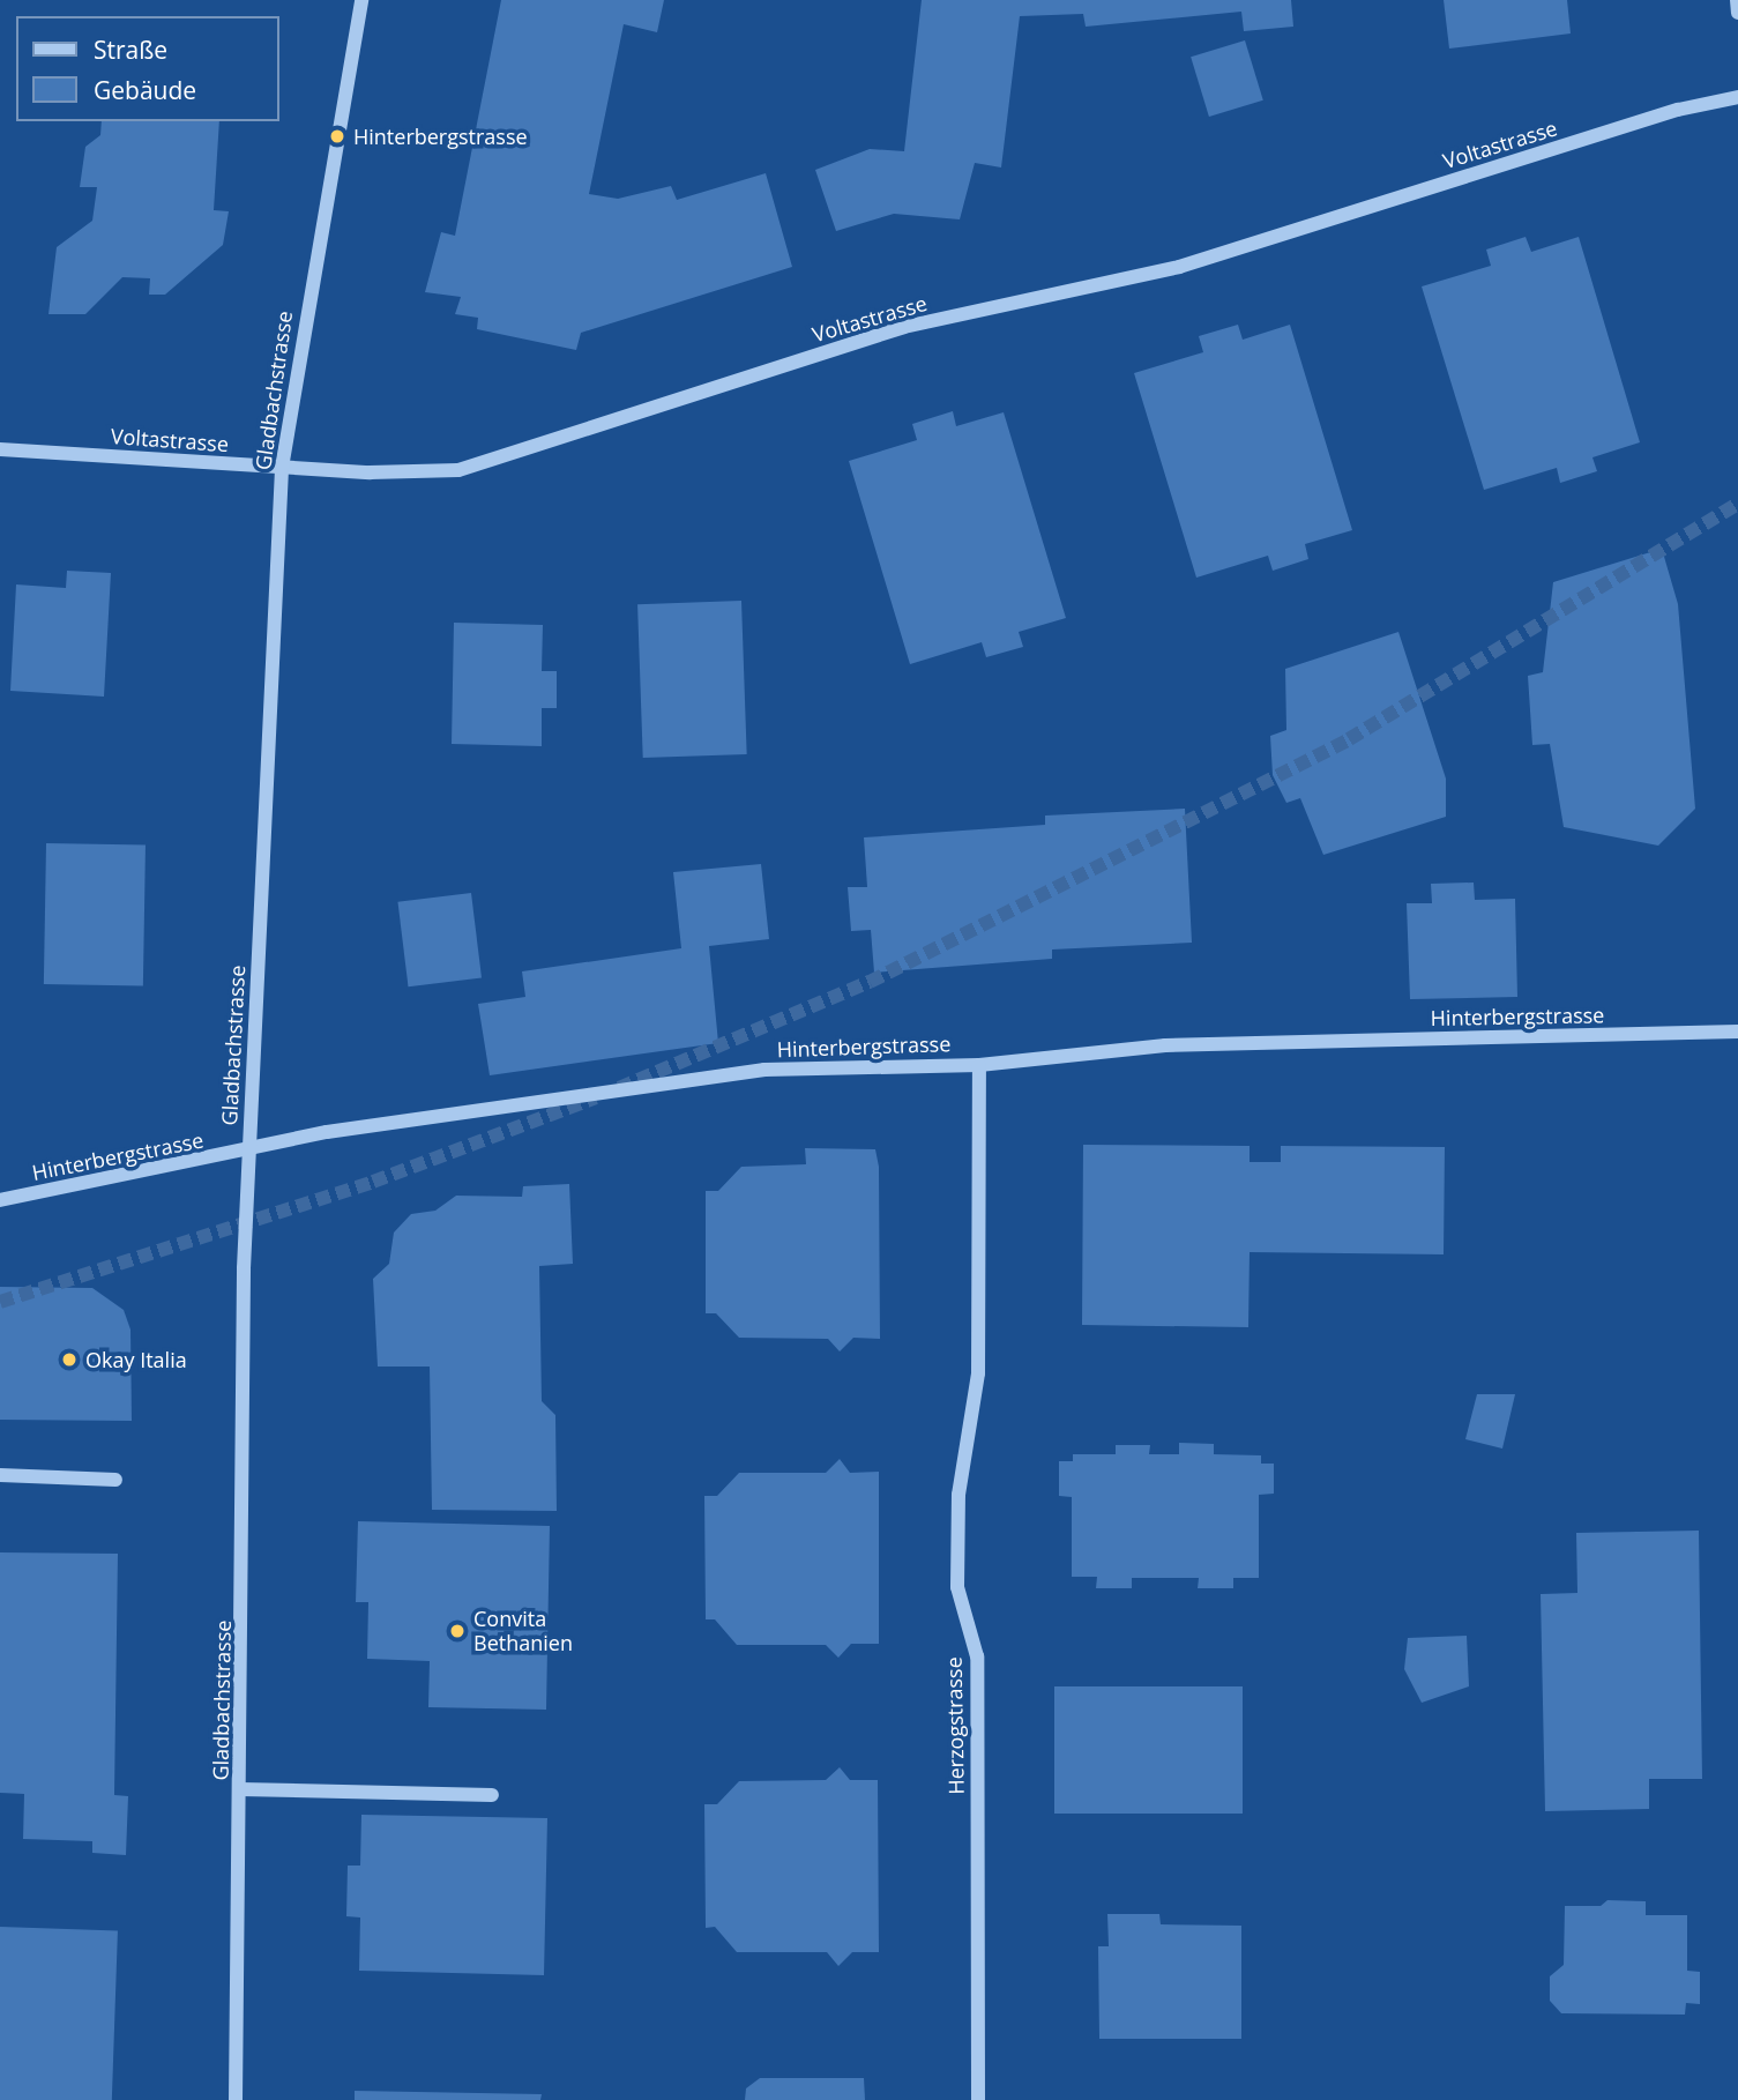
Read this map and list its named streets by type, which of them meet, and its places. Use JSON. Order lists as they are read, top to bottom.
{
  "streets": {
    "street": [
      "Voltastrasse",
      "Gladbachstrasse",
      "Hinterbergstrasse",
      "Herzogstrasse"
    ]
  },
  "crossings": [
    ["Voltastrasse", "Gladbachstrasse"],
    ["Gladbachstrasse", "Hinterbergstrasse"],
    ["Hinterbergstrasse", "Herzogstrasse"]
  ],
  "places": ["Hinterbergstrasse", "Okay Italia", "Convita Bethanien"],
  "legend": ["Straße", "Gebäude"]
}
